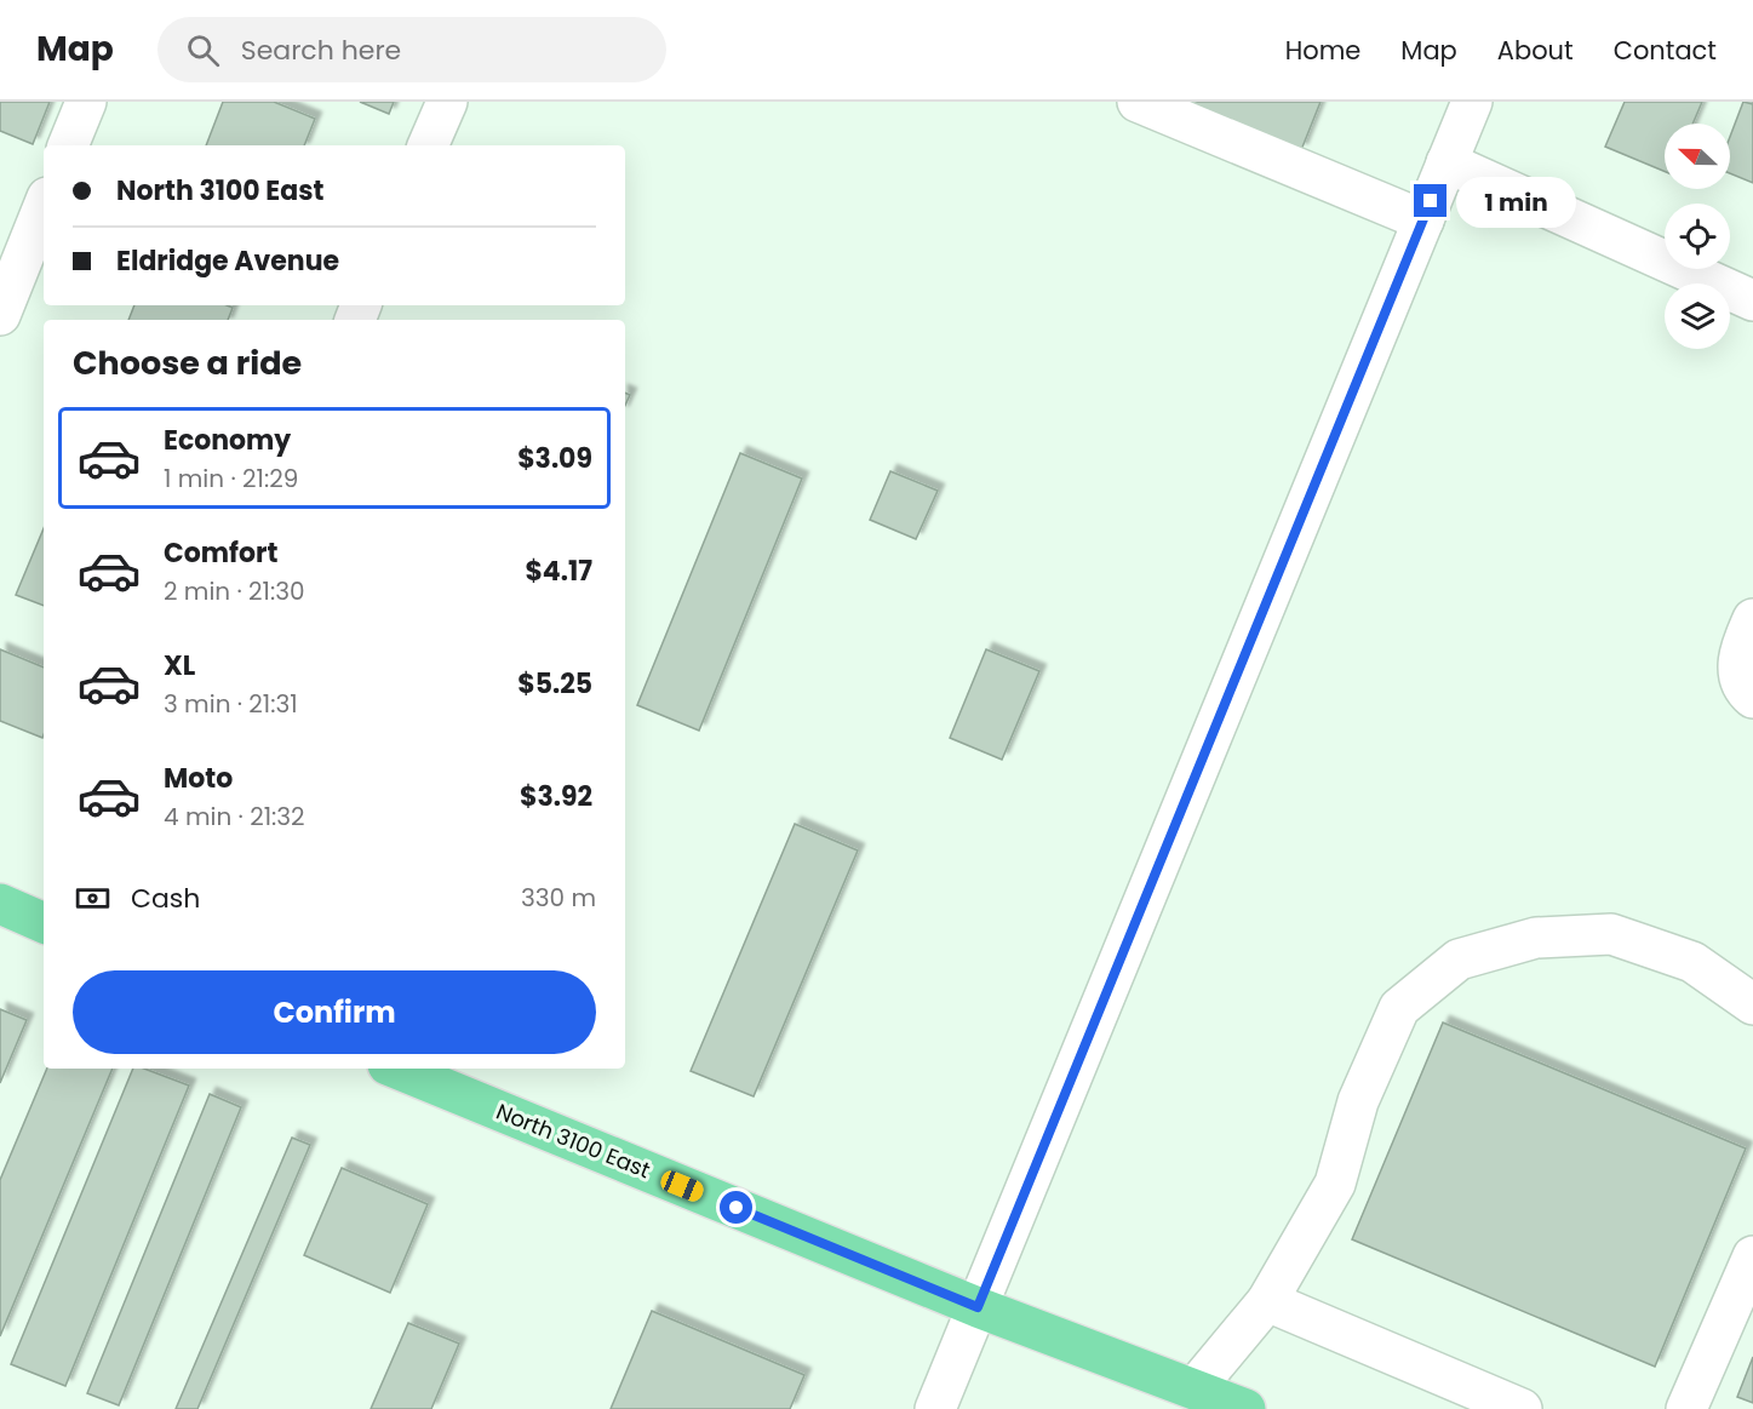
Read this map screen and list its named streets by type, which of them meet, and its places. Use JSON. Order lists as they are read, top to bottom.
{
  "streets": {
    "main road": ["North 3100 East"]
  },
  "north": "left",
  "page": {
    "header": "Map",
    "search": "Search here",
    "nav": [
      "Home",
      "Map",
      "About",
      "Contact"
    ],
    "banner": ["North 3100 East", "Eldridge Avenue"],
    "bubble": "1 min",
    "heading": "Choose a ride",
    "list": [
      {
        "name": "Economy",
        "note": "1 min · 21:29",
        "value": "$3.09"
      },
      {
        "name": "Comfort",
        "note": "2 min · 21:30",
        "value": "$4.17"
      },
      {
        "name": "XL",
        "note": "3 min · 21:31",
        "value": "$5.25"
      },
      {
        "name": "Moto",
        "note": "4 min · 21:32",
        "value": "$3.92"
      }
    ],
    "pay": ["Cash", "330 m"],
    "buttons": "Confirm"
  }
}
